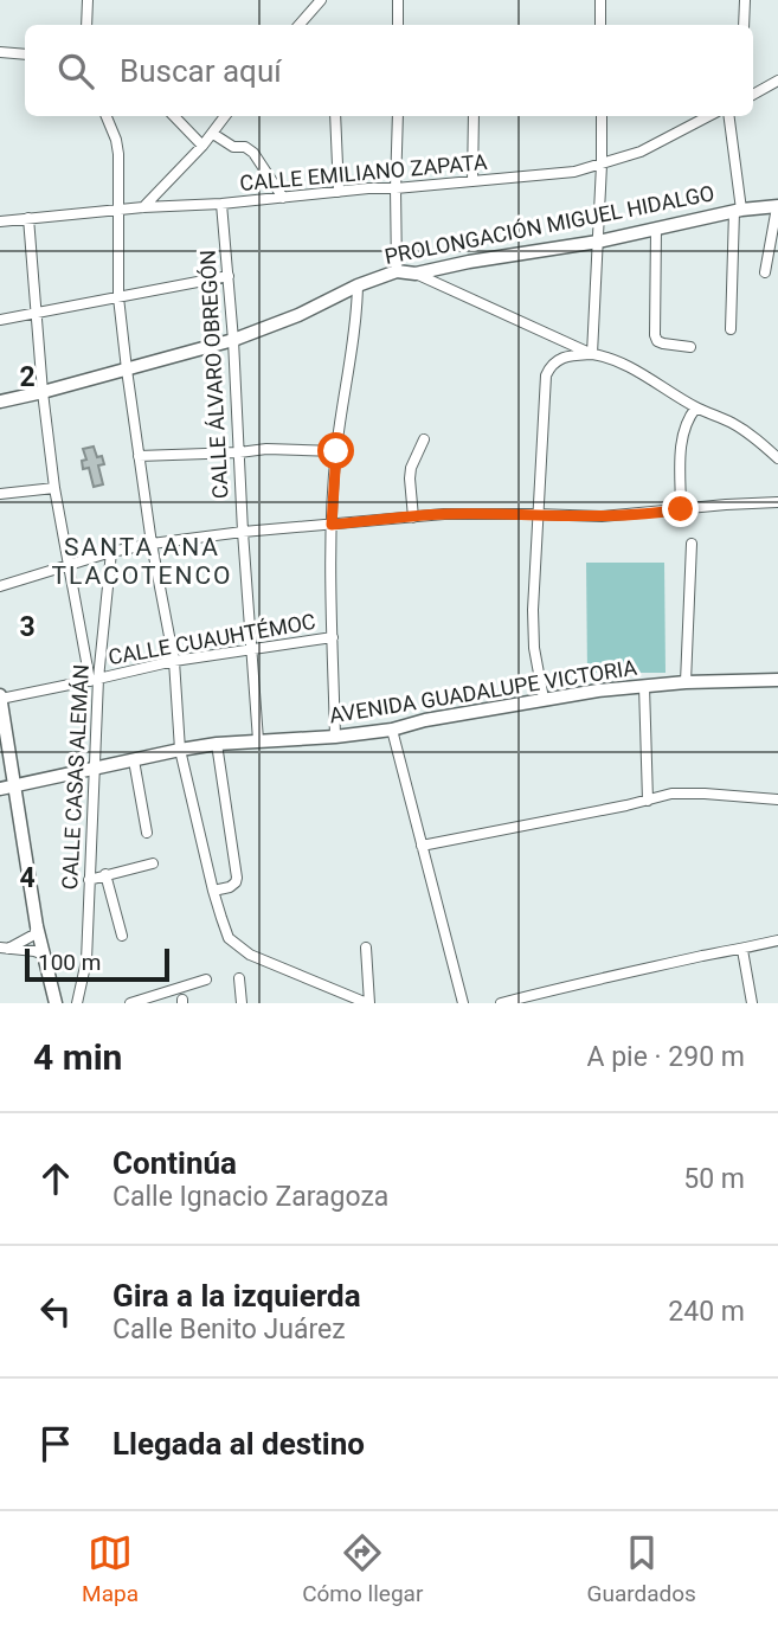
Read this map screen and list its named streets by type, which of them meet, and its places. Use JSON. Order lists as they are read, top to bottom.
{
  "streets": {
    "street": [
      "CALLE EMILIANO ZAPATA",
      "PROLONGACIÓN MIGUEL HIDALGO",
      "CALLE ÁLVARO OBREGÓN",
      "CALLE CUAUHTÉMOC",
      "AVENIDA GUADALUPE VICTORIA",
      "CALLE CASAS ALEMÁN"
    ]
  },
  "crossings": [
    ["CALLE EMILIANO ZAPATA", "CALLE ÁLVARO OBREGÓN"],
    ["PROLONGACIÓN MIGUEL HIDALGO", "CALLE ÁLVARO OBREGÓN"],
    ["CALLE ÁLVARO OBREGÓN", "CALLE CUAUHTÉMOC"],
    ["CALLE ÁLVARO OBREGÓN", "AVENIDA GUADALUPE VICTORIA"],
    ["CALLE CUAUHTÉMOC", "CALLE CASAS ALEMÁN"],
    ["AVENIDA GUADALUPE VICTORIA", "CALLE CASAS ALEMÁN"]
  ],
  "districts": ["SANTA ANA TLACOTENCO"],
  "scale_bar": "100 m",
  "page": {
    "search": "Buscar aquí",
    "scale": "100 m",
    "heading": ["4 min", "A pie · 290 m"],
    "list": [
      ["Continúa", "Calle Ignacio Zaragoza", "50 m"],
      ["Gira a la izquierda", "Calle Benito Juárez", "240 m"],
      "Llegada al destino"
    ],
    "nav": ["Mapa", "Cómo llegar", "Guardados"]
  },
  "grid": {
    "rows": ["2", "3", "4"]
  }
}
